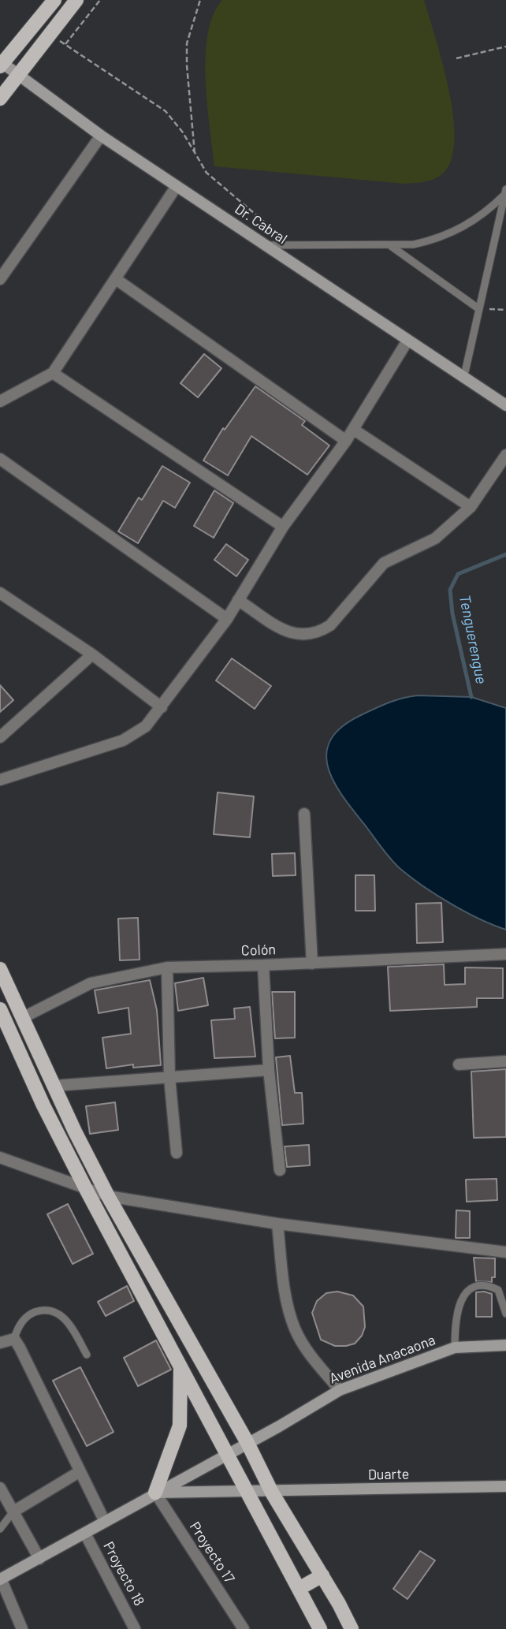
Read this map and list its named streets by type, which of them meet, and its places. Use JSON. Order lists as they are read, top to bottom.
{
  "streets": {
    "main road": ["Dr. Cabral", "Avenida Anacaona", "Duarte"],
    "street": ["Colón", "Proyecto 17", "Proyecto 18"]
  },
  "crossings": [
    ["Avenida Anacaona", "Duarte"],
    ["Avenida Anacaona", "Proyecto 17"],
    ["Avenida Anacaona", "Proyecto 18"],
    ["Duarte", "Proyecto 17"]
  ],
  "water": ["Tenguerengue"]
}
